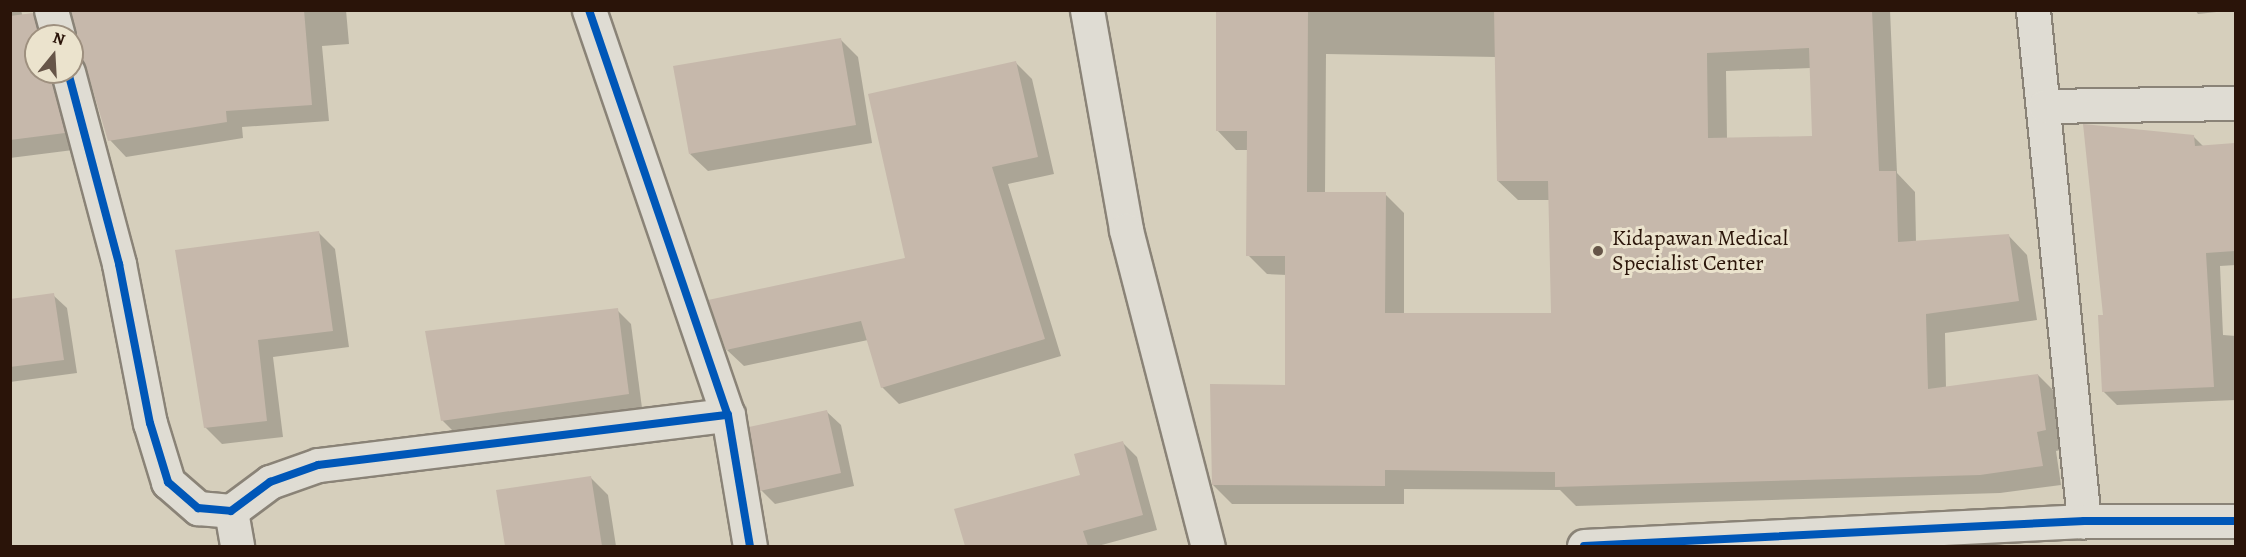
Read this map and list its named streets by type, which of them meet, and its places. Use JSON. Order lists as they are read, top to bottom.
{
  "places": ["Kidapawan Medical Specialist Center"],
  "north": "top"
}
